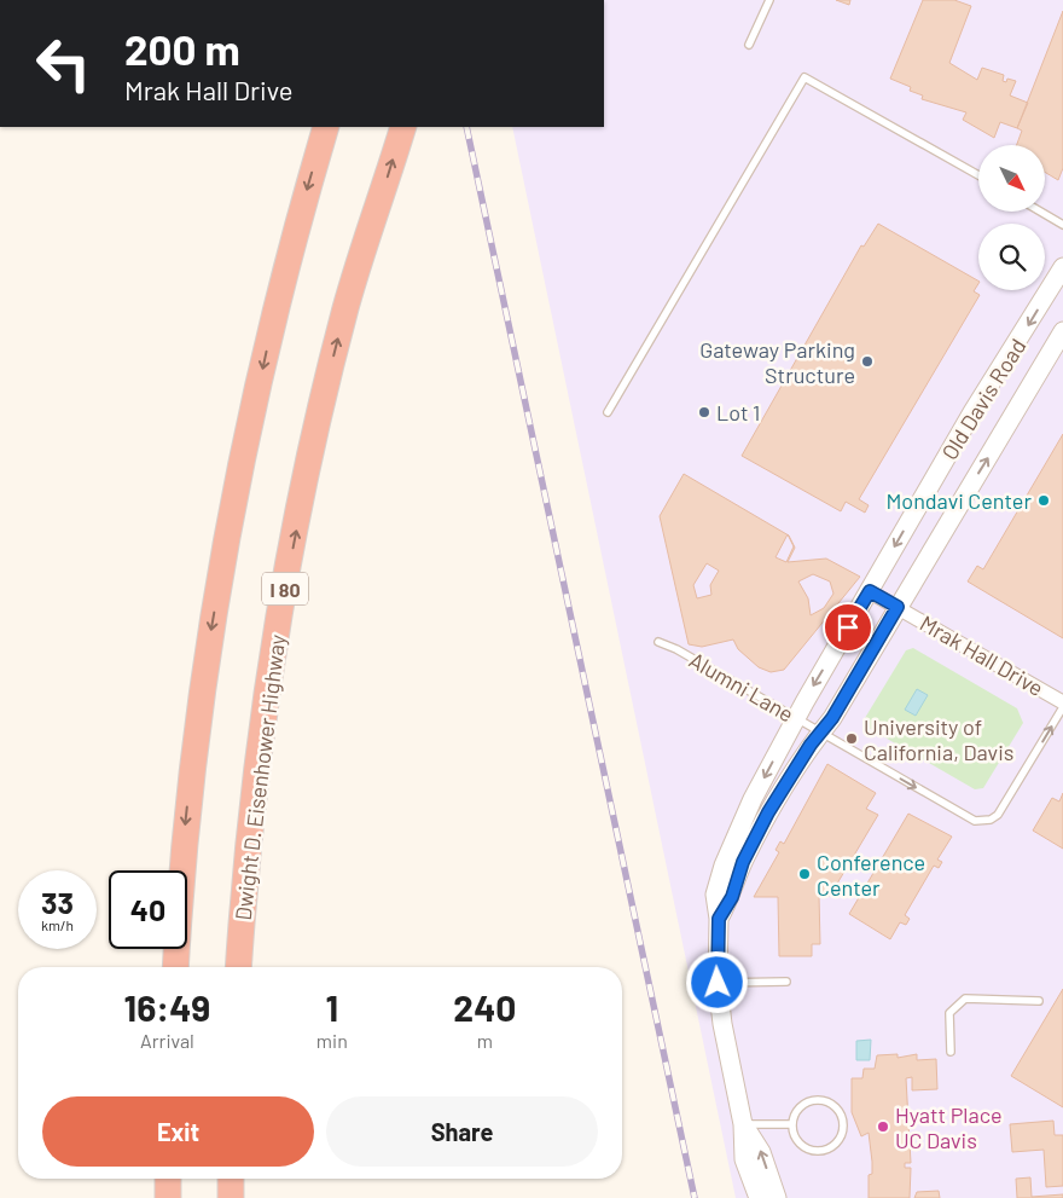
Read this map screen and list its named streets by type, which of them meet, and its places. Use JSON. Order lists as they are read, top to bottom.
{
  "streets": {
    "highway": ["I 80", "Dwight D. Eisenhower Highway"],
    "street": ["Old Davis Road", "Mrak Hall Drive"],
    "lane": ["Alumni Lane"]
  },
  "crossings": [
    ["Old Davis Road", "Mrak Hall Drive"],
    ["Old Davis Road", "Alumni Lane"]
  ],
  "places": [
    "Gateway Parking Structure",
    "Lot 1",
    "Mondavi Center",
    "University of California, Davis",
    "Conference Center",
    "Hyatt Place UC Davis"
  ],
  "north": "bottom right",
  "page": {
    "turn": ["200 m", "Mrak Hall Drive"],
    "speed": "33 km/h",
    "limit": "40",
    "eta": [
      "16:49",
      "Arrival",
      "1",
      "min",
      "240",
      "m"
    ],
    "buttons": ["Exit", "Share"]
  }
}
